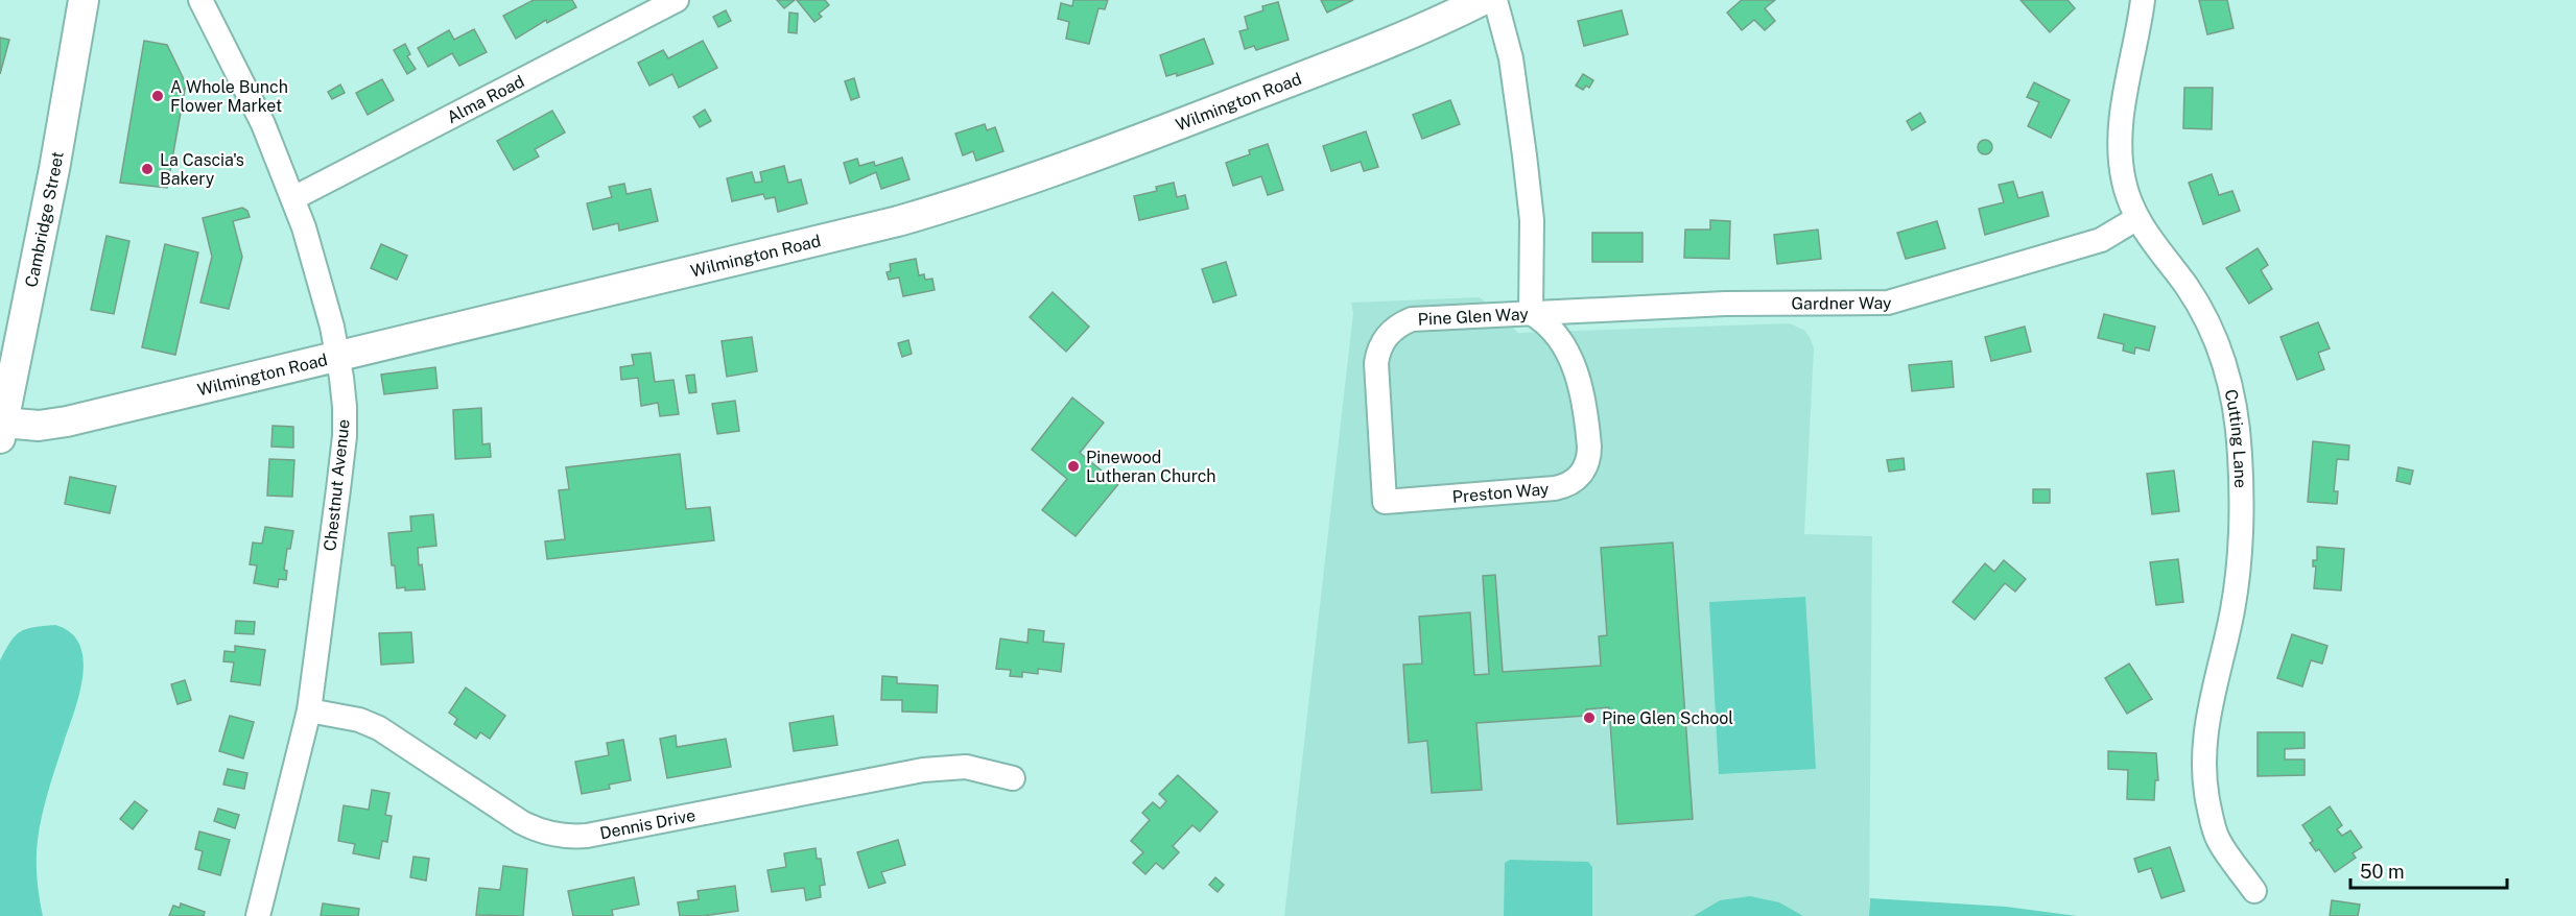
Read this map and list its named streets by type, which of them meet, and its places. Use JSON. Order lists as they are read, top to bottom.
{
  "streets": {
    "main road": ["Wilmington Road", "Cambridge Street"],
    "street": [
      "Alma Road",
      "Gardner Way",
      "Pine Glen Way",
      "Cutting Lane",
      "Chestnut Avenue",
      "Preston Way",
      "Dennis Drive"
    ]
  },
  "crossings": [
    ["Alma Road", "Chestnut Avenue"],
    ["Wilmington Road", "Cambridge Street"],
    ["Wilmington Road", "Chestnut Avenue"],
    ["Gardner Way", "Pine Glen Way"],
    ["Gardner Way", "Cutting Lane"],
    ["Gardner Way", "Preston Way"],
    ["Pine Glen Way", "Preston Way"],
    ["Chestnut Avenue", "Dennis Drive"]
  ],
  "places": [
    "A Whole Bunch Flower Market",
    "La Cascia's Bakery",
    "Pinewood Lutheran Church",
    "Pine Glen School"
  ],
  "scale_bar": "50 m"
}
